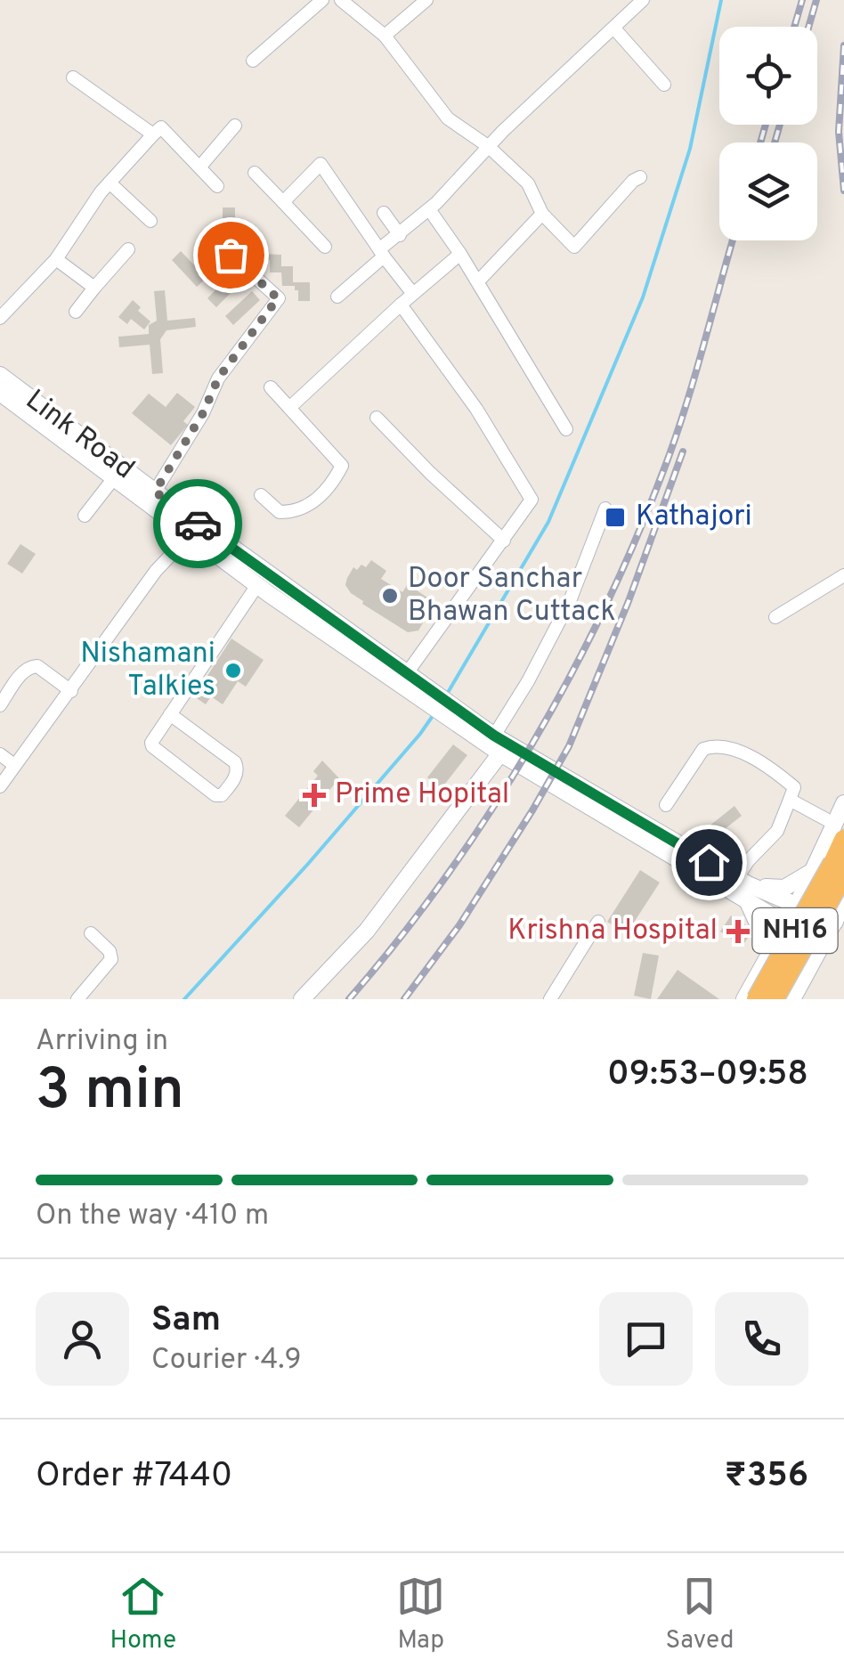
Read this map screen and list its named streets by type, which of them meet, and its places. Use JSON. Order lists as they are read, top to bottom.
{
  "streets": {
    "highway": ["NH16"],
    "main road": ["Link Road"]
  },
  "places": {
    "transit": ["Kathajori"],
    "other": ["Door Sanchar Bhawan Cuttack", "Nishamani Talkies"],
    "health": ["Prime Hopital", "Krishna Hospital"]
  },
  "page": {
    "heading": ["3 min", "Arriving in", "09:53–09:58"],
    "panel": [
      "Sam",
      "Courier · 4.9",
      "Order #7440",
      "₹356"
    ],
    "bar": "On the way · 410 m",
    "tabs": ["Home", "Map", "Saved"]
  }
}
